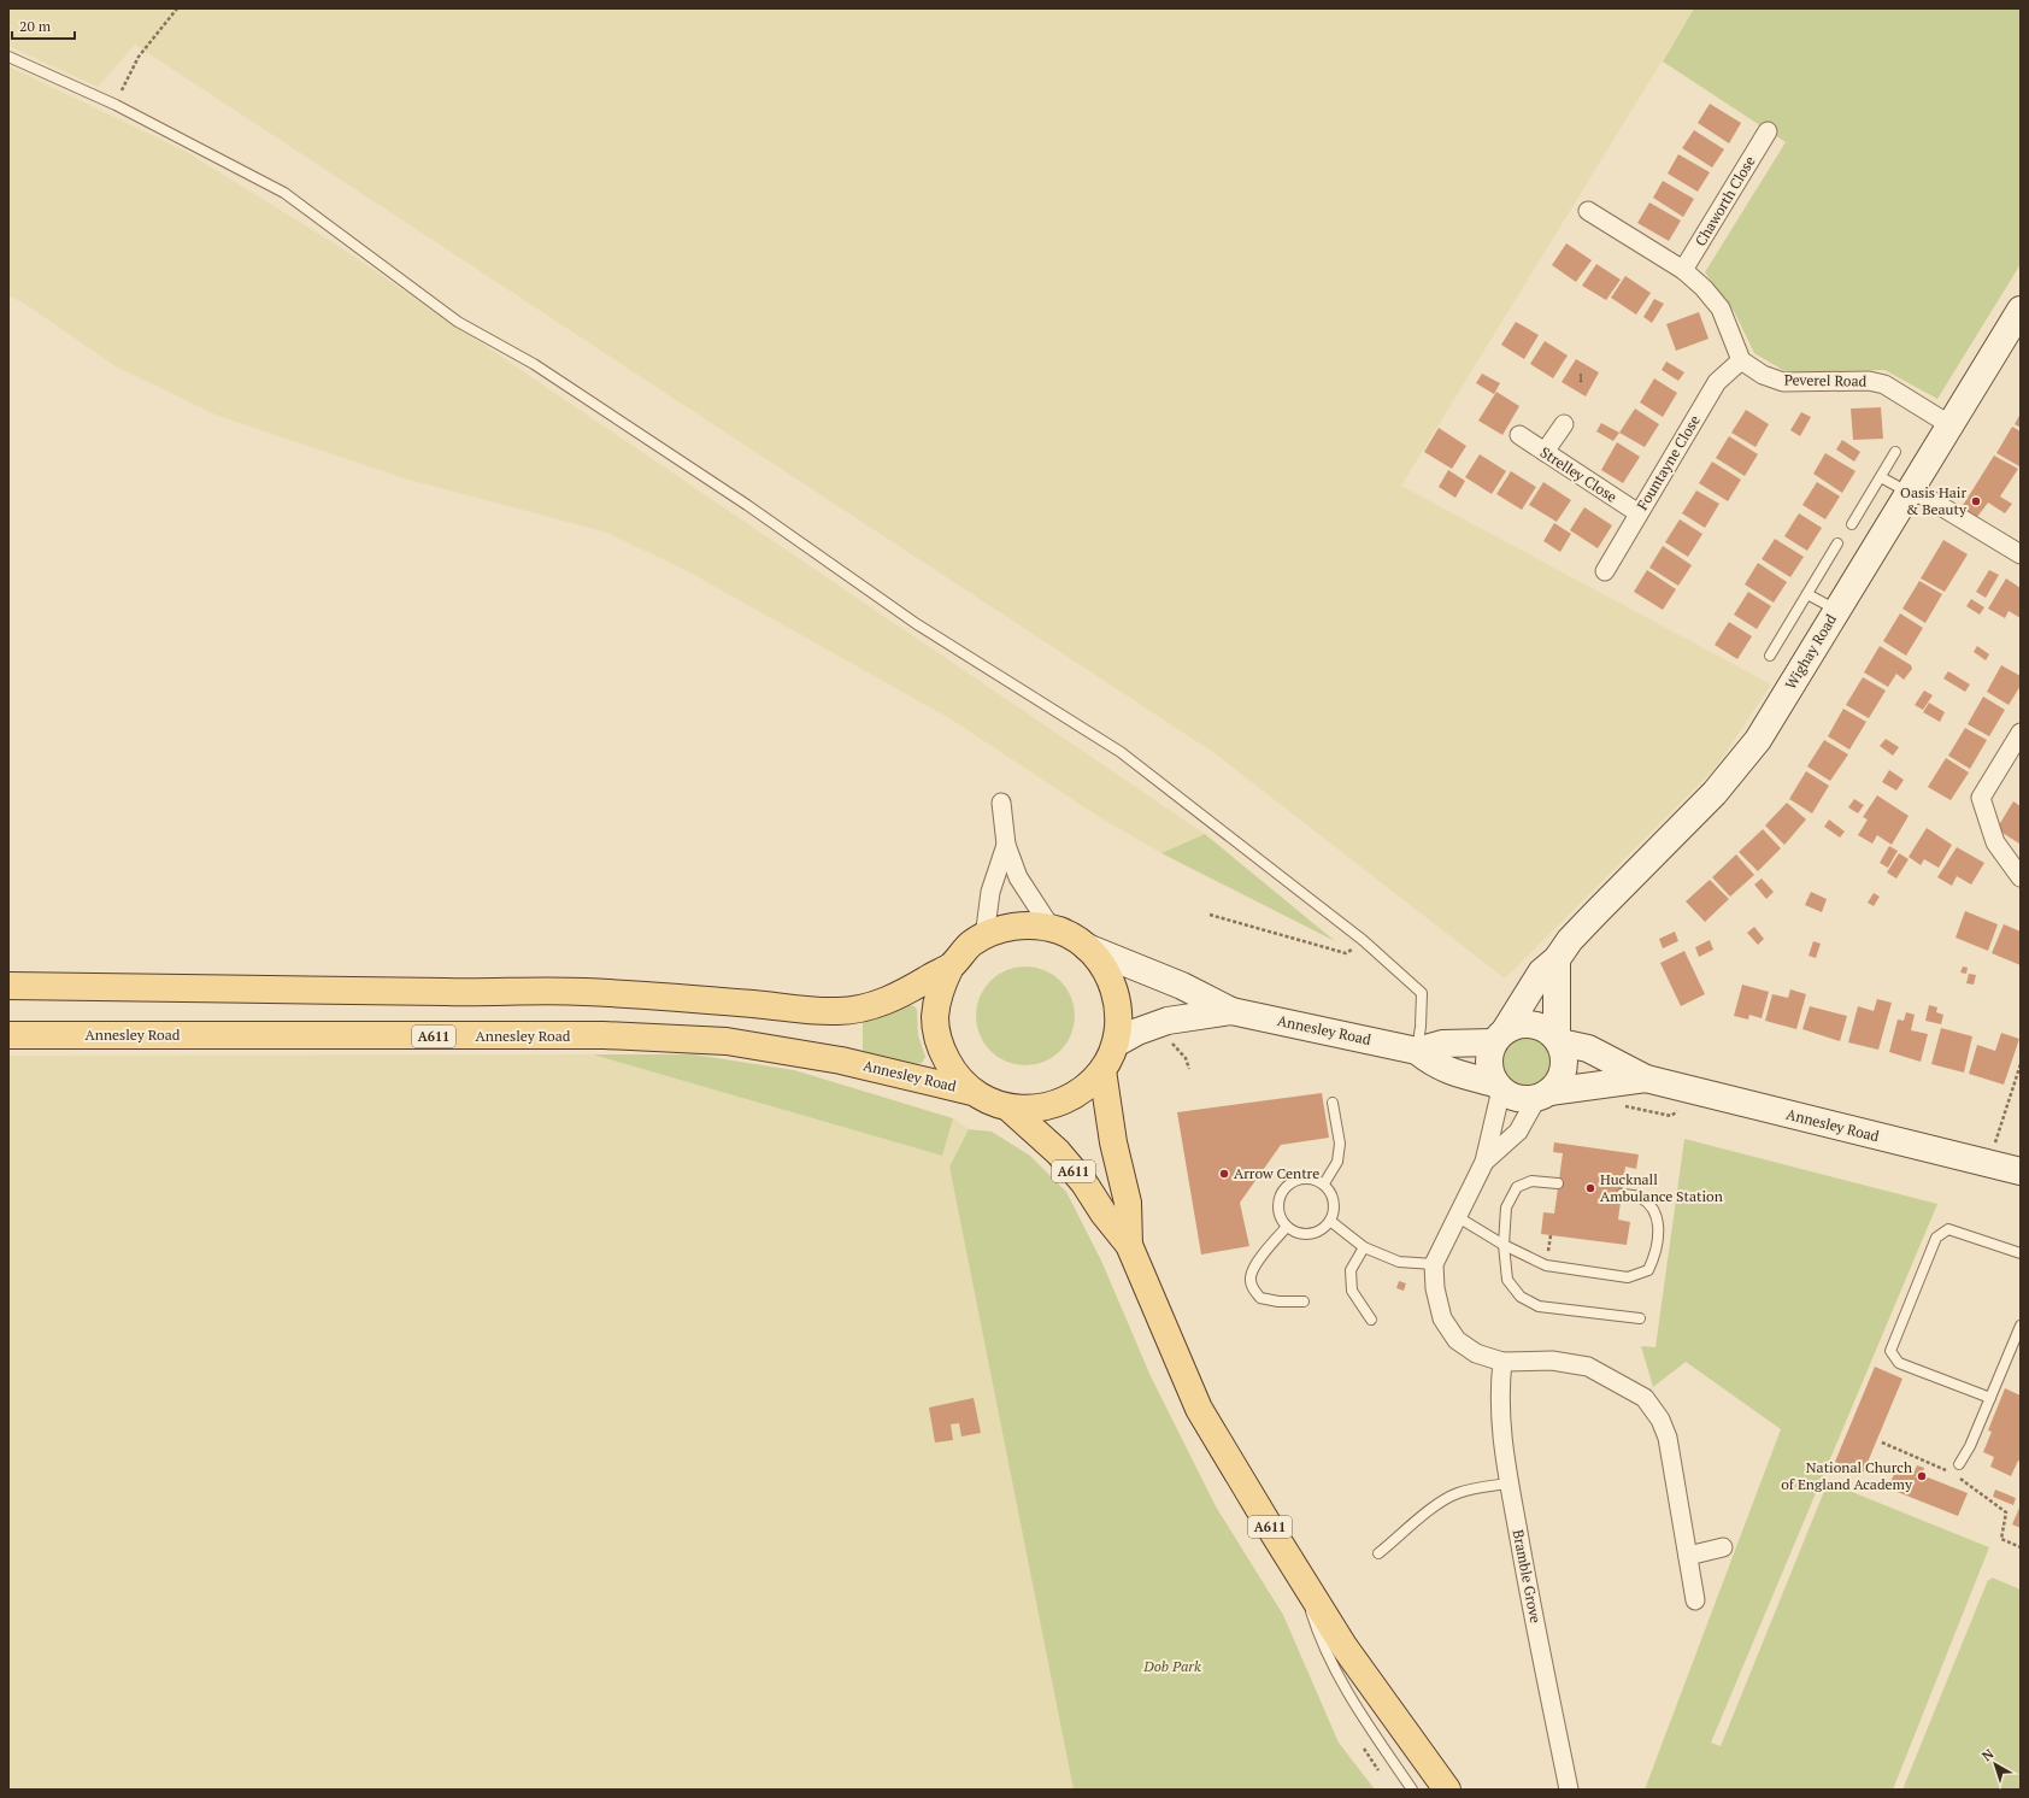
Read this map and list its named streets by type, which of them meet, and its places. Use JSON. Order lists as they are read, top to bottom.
{
  "streets": {
    "main road": ["Wighay Road", "Annesley Road", "A611"],
    "street": [
      "Chaworth Close",
      "Peverel Road",
      "Fountayne Close",
      "Strelley Close",
      "Bramble Grove"
    ]
  },
  "crossings": [
    ["Peverel Road", "Fountayne Close"],
    ["Peverel Road", "Wighay Road"],
    ["Fountayne Close", "Strelley Close"],
    ["Wighay Road", "Annesley Road"]
  ],
  "parks": ["Dob Park"],
  "places": [
    "Oasis Hair & Beauty",
    "Arrow Centre",
    "Hucknall Ambulance Station",
    "National Church of England Academy"
  ],
  "house_numbers": ["1"],
  "scale_bar": "20 m",
  "north": "top left"
}
